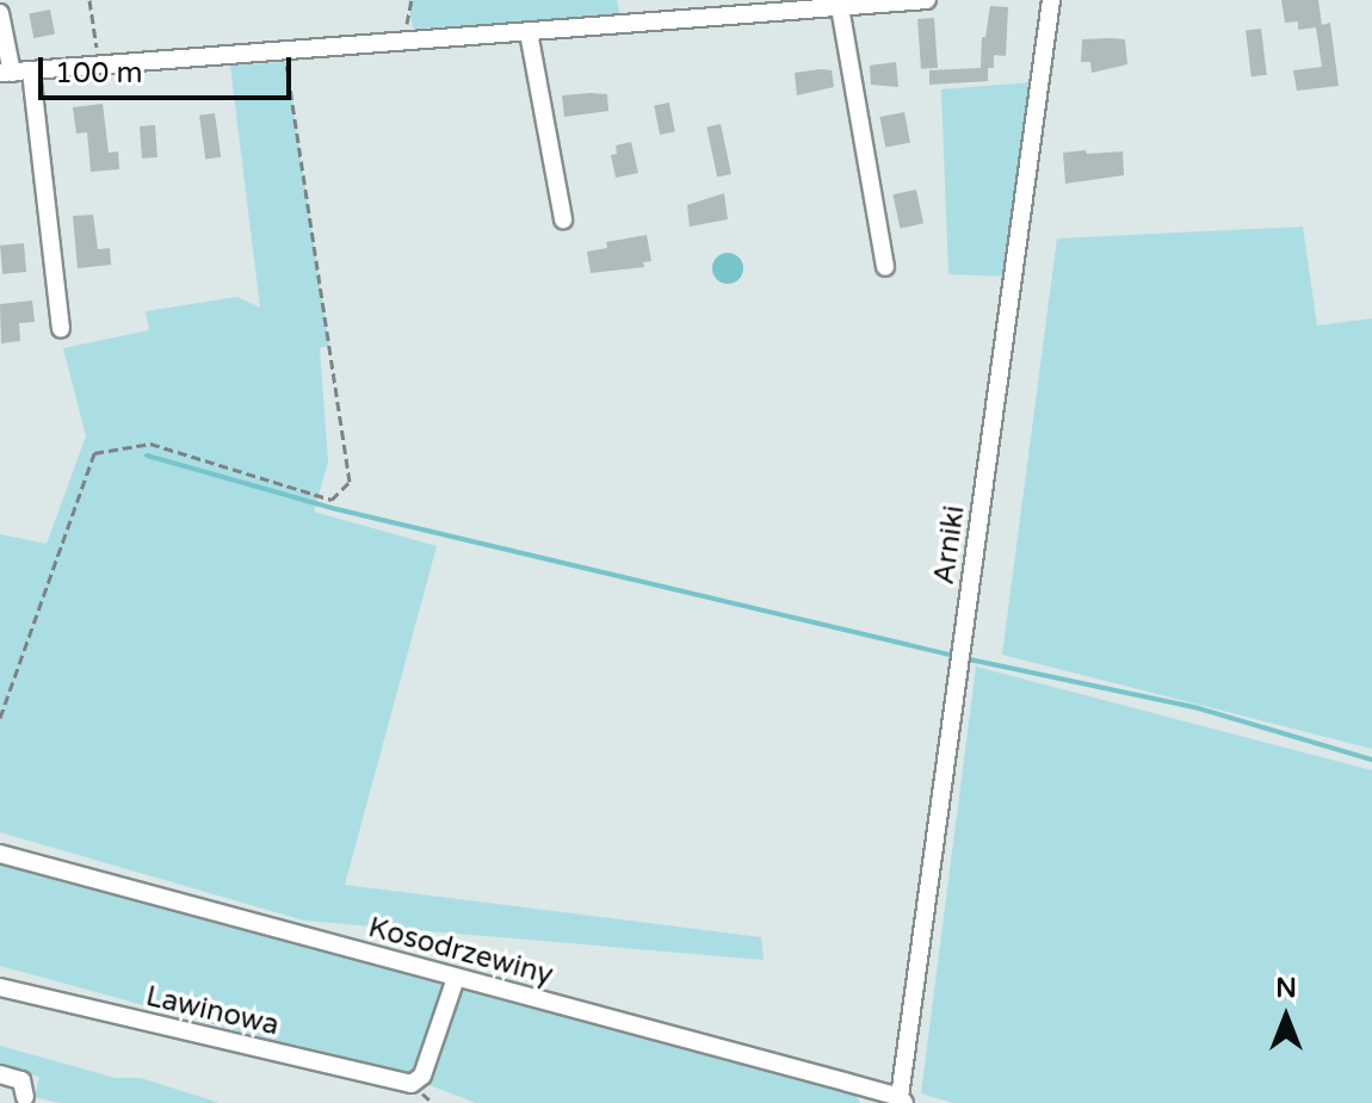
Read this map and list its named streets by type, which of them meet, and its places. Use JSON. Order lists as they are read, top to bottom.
{
  "streets": {
    "street": ["Arniki", "Kosodrzewiny", "Lawinowa"]
  },
  "crossings": [
    ["Arniki", "Kosodrzewiny"],
    ["Kosodrzewiny", "Lawinowa"]
  ],
  "scale_bar": "100 m",
  "north": "top"
}
